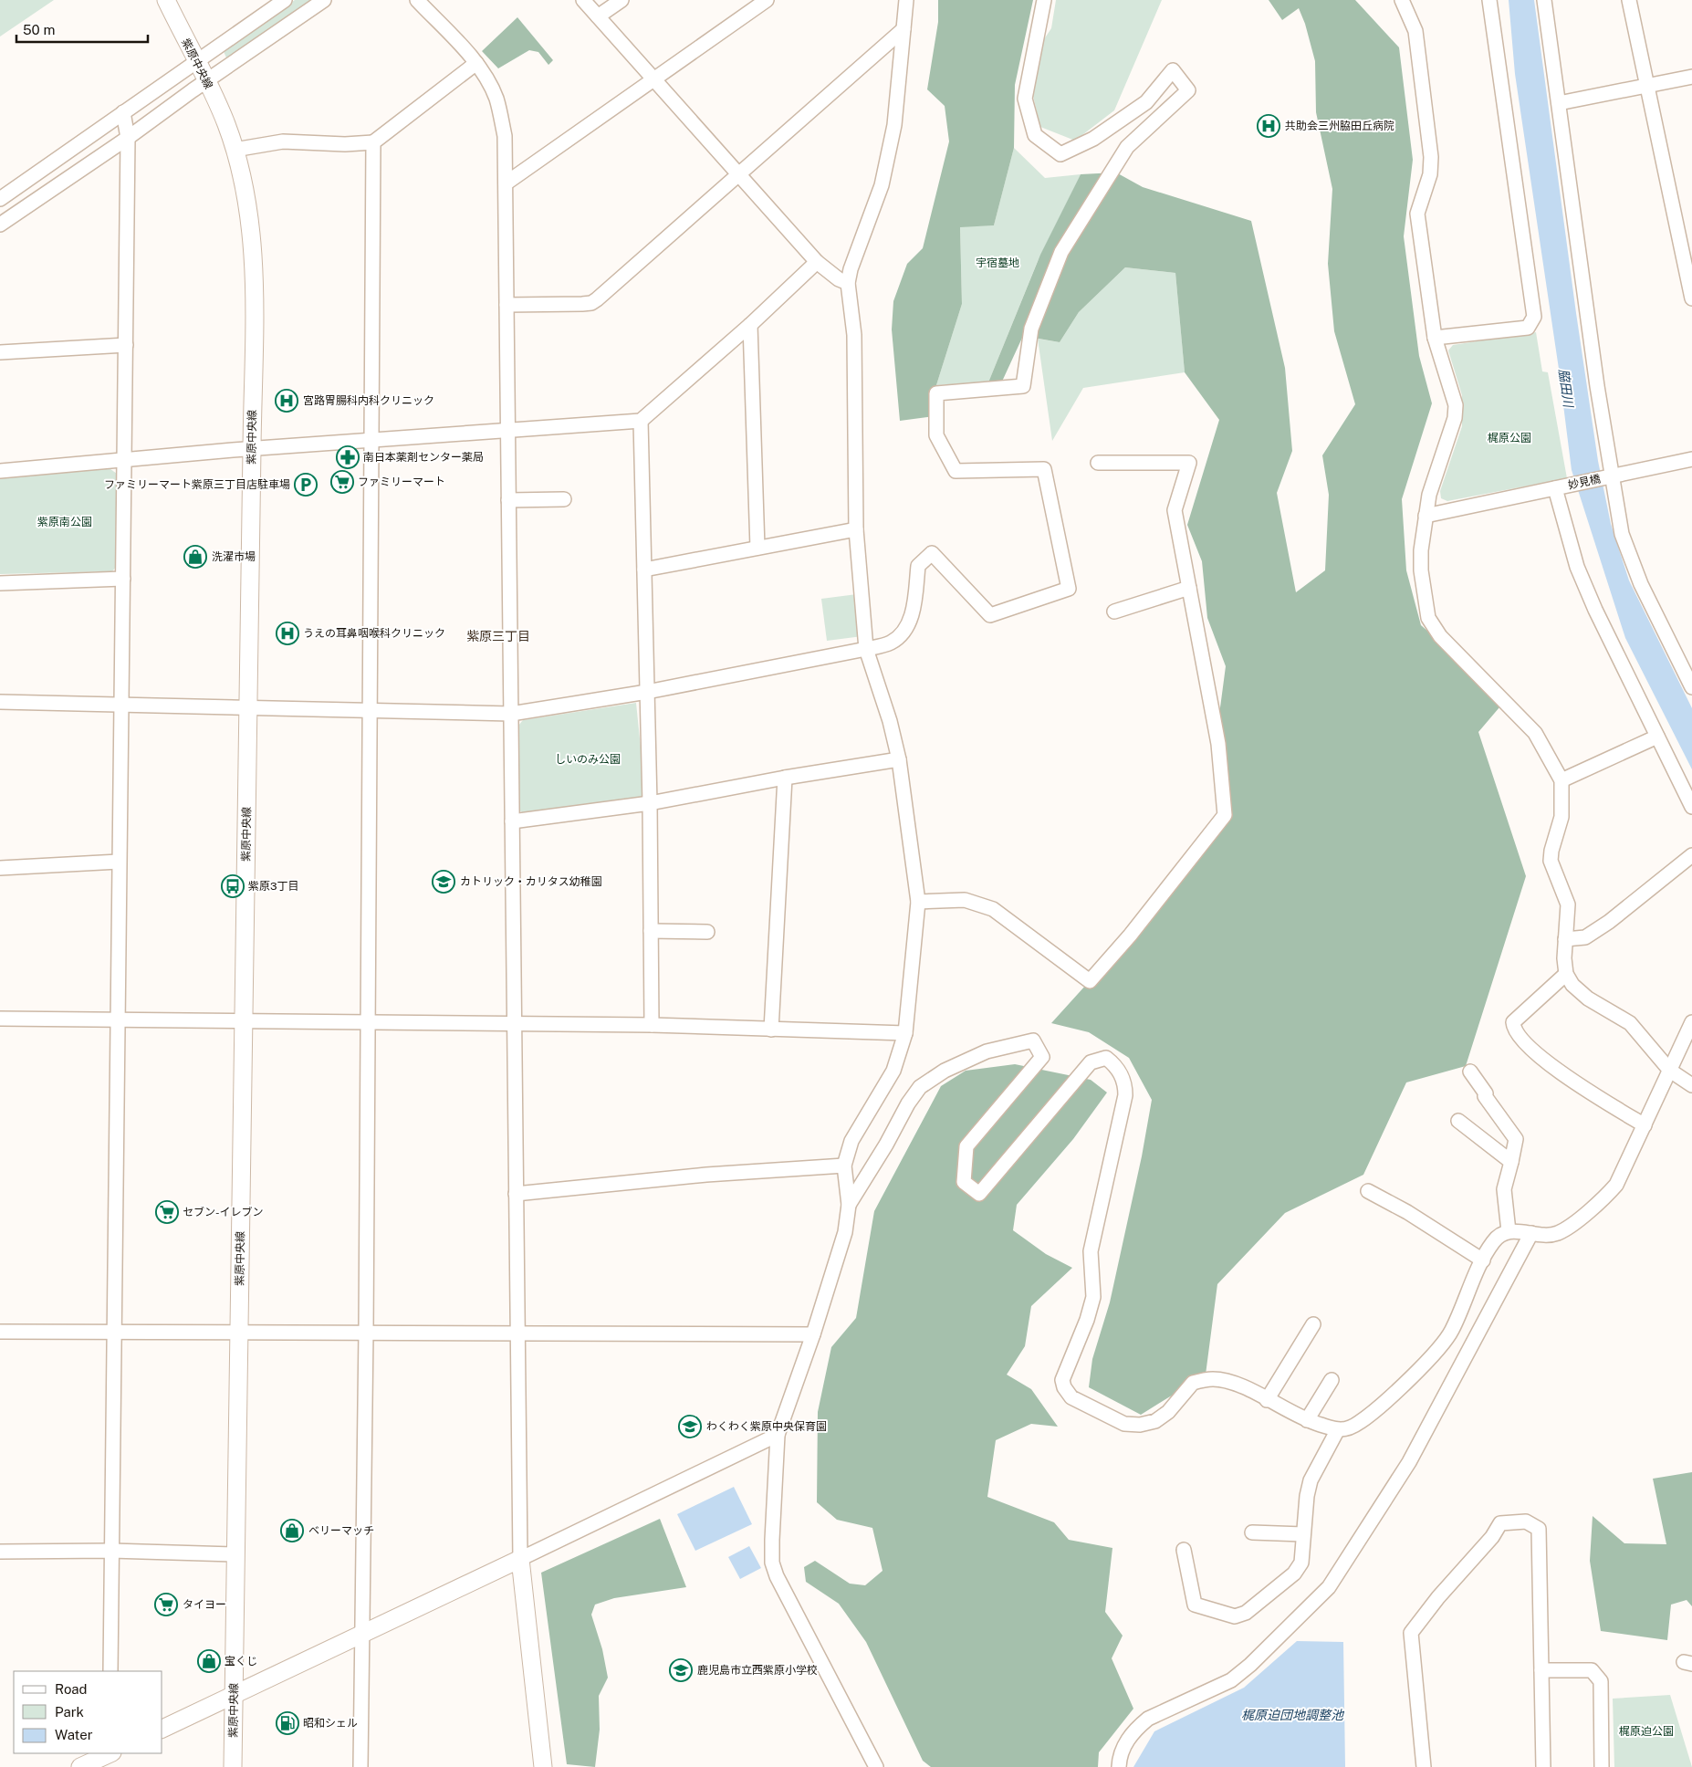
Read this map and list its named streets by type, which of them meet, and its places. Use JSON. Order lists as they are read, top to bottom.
{
  "streets": {
    "street": ["紫原中央線", "妙見橋"]
  },
  "districts": ["紫原三丁目"],
  "water": ["脇田川", "梶原迫団地調整池"],
  "parks": [
    "宇宿墓地",
    "梶原公園",
    "紫原南公園",
    "しいのみ公園",
    "梶原迫公園"
  ],
  "places": {
    "hospital": ["共助会三州脇田丘病院", "宮路胃腸科内科クリニック", "うえの耳鼻咽喉科クリニック"],
    "pharmacy": ["南日本薬剤センター薬局"],
    "supermarket": ["ファミリーマート", "セブン-イレブン", "タイヨー"],
    "parking": ["ファミリーマート紫原三丁目店駐車場"],
    "shop": ["洗濯市場", "ベリーマッチ", "宝くじ"],
    "school or university": ["カトリック・カリタス幼稚園", "わくわく紫原中央保育園", "鹿児島市立西紫原小学校"],
    "bus stop": ["紫原3丁目"],
    "fuel station": ["昭和シェル"]
  },
  "legend": ["Road", "Park", "Water"],
  "scale_bar": "50 m"
}
